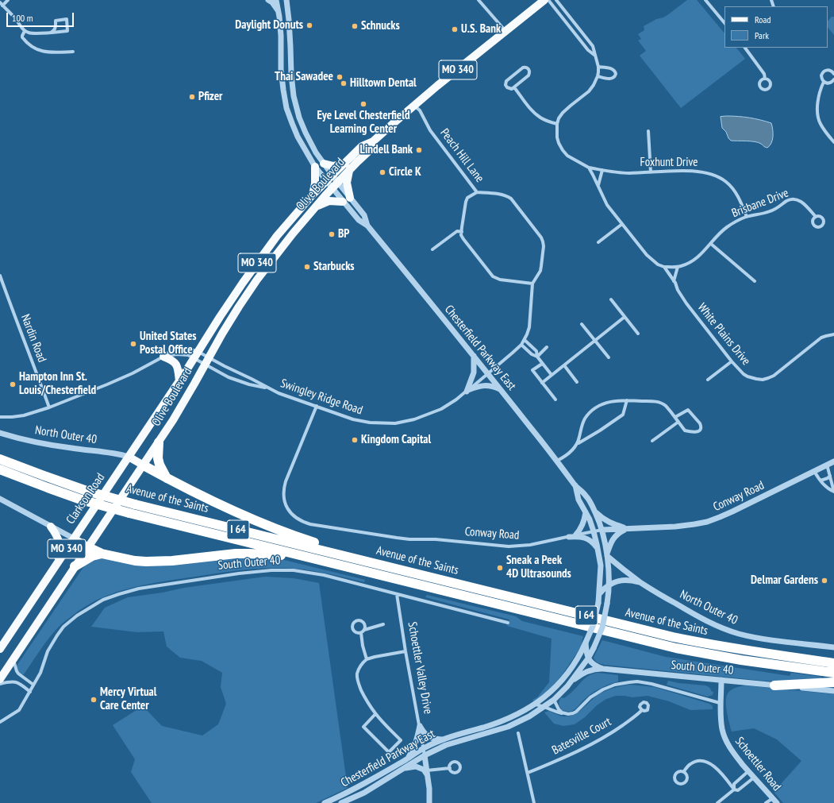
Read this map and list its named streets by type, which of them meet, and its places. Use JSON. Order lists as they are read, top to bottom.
{
  "streets": {
    "highway": ["Avenue of the Saints", "I 64"],
    "main road": ["MO 340", "Olive Boulevard", "Clarkson Road"],
    "street": [
      "Peach Hill Lane",
      "Foxhunt Drive",
      "Brisbane Drive",
      "White Plains Drive",
      "Nardin Road",
      "Chesterfield Parkway East",
      "Swingley Ridge Road",
      "North Outer 40",
      "Conway Road",
      "South Outer 40",
      "Schoettler Valley Drive",
      "Batesville Court",
      "Schoettler Road"
    ]
  },
  "crossings": [
    ["MO 340", "Olive Boulevard"],
    ["Peach Hill Lane", "Olive Boulevard"],
    ["Peach Hill Lane", "Chesterfield Parkway East"],
    ["Peach Hill Lane", "Swingley Ridge Road"],
    ["Foxhunt Drive", "Brisbane Drive"],
    ["Foxhunt Drive", "White Plains Drive"],
    ["Olive Boulevard", "Chesterfield Parkway East"],
    ["Olive Boulevard", "Swingley Ridge Road"],
    ["Olive Boulevard", "North Outer 40"],
    ["Olive Boulevard", "Clarkson Road"],
    ["Brisbane Drive", "White Plains Drive"],
    ["Nardin Road", "Swingley Ridge Road"],
    ["Chesterfield Parkway East", "Swingley Ridge Road"],
    ["Chesterfield Parkway East", "North Outer 40"],
    ["Chesterfield Parkway East", "Conway Road"],
    ["Chesterfield Parkway East", "South Outer 40"],
    ["Chesterfield Parkway East", "Schoettler Valley Drive"],
    ["Swingley Ridge Road", "Conway Road"],
    ["North Outer 40", "Clarkson Road"],
    ["South Outer 40", "Schoettler Valley Drive"],
    ["South Outer 40", "Schoettler Road"]
  ],
  "places": [
    "Daylight Donuts",
    "Schnucks",
    "U.S. Bank",
    "Thai Sawadee",
    "Hilltown Dental",
    "Pfizer",
    "Eye Level Chesterfield Learning Center",
    "Lindell Bank",
    "Circle K",
    "BP",
    "Starbucks",
    "United States Postal Office",
    "Hampton Inn St. Louis/Chesterfield",
    "Kingdom Capital",
    "Sneak a Peek 4D Ultrasounds",
    "Delmar Gardens",
    "Mercy Virtual Care Center"
  ],
  "legend": ["Road", "Park"],
  "scale_bar": "100 m"
}
